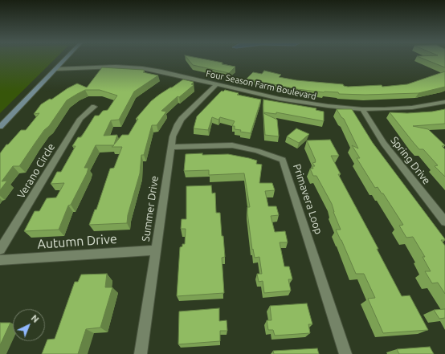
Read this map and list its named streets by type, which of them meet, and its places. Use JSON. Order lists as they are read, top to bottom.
{
  "streets": {
    "street": [
      "Four Season Farm Boulevard",
      "Spring Drive",
      "Verano Circle",
      "Primavera Loop",
      "Summer Drive",
      "Autumn Drive"
    ]
  },
  "crossings": [
    ["Four Season Farm Boulevard", "Spring Drive"],
    ["Four Season Farm Boulevard", "Summer Drive"],
    ["Primavera Loop", "Summer Drive"],
    ["Summer Drive", "Autumn Drive"]
  ],
  "north": "top right"
}
